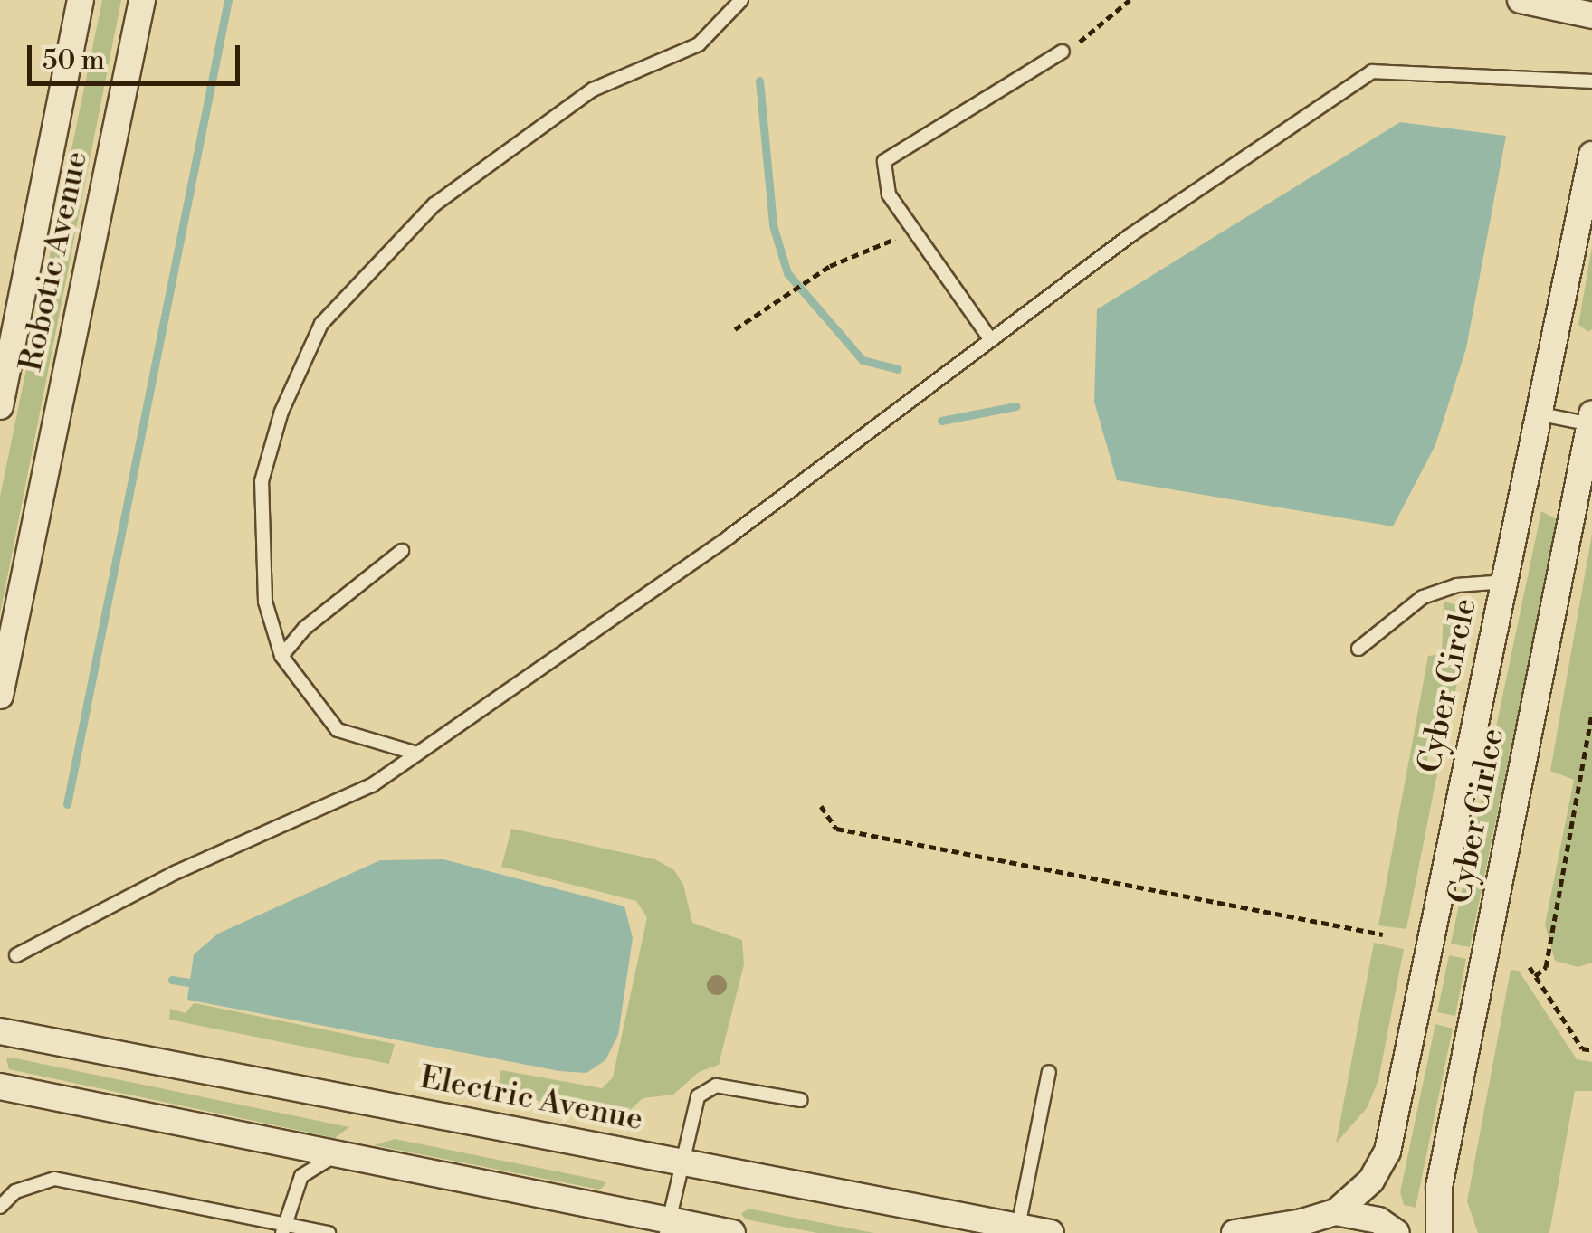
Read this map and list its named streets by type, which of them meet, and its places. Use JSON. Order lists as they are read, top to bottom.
{
  "streets": {
    "street": [
      "Robotic Avenue",
      "Cyber Circle",
      "Cyber Cirlce",
      "Electric Avenue"
    ]
  },
  "scale_bar": "50 m"
}
